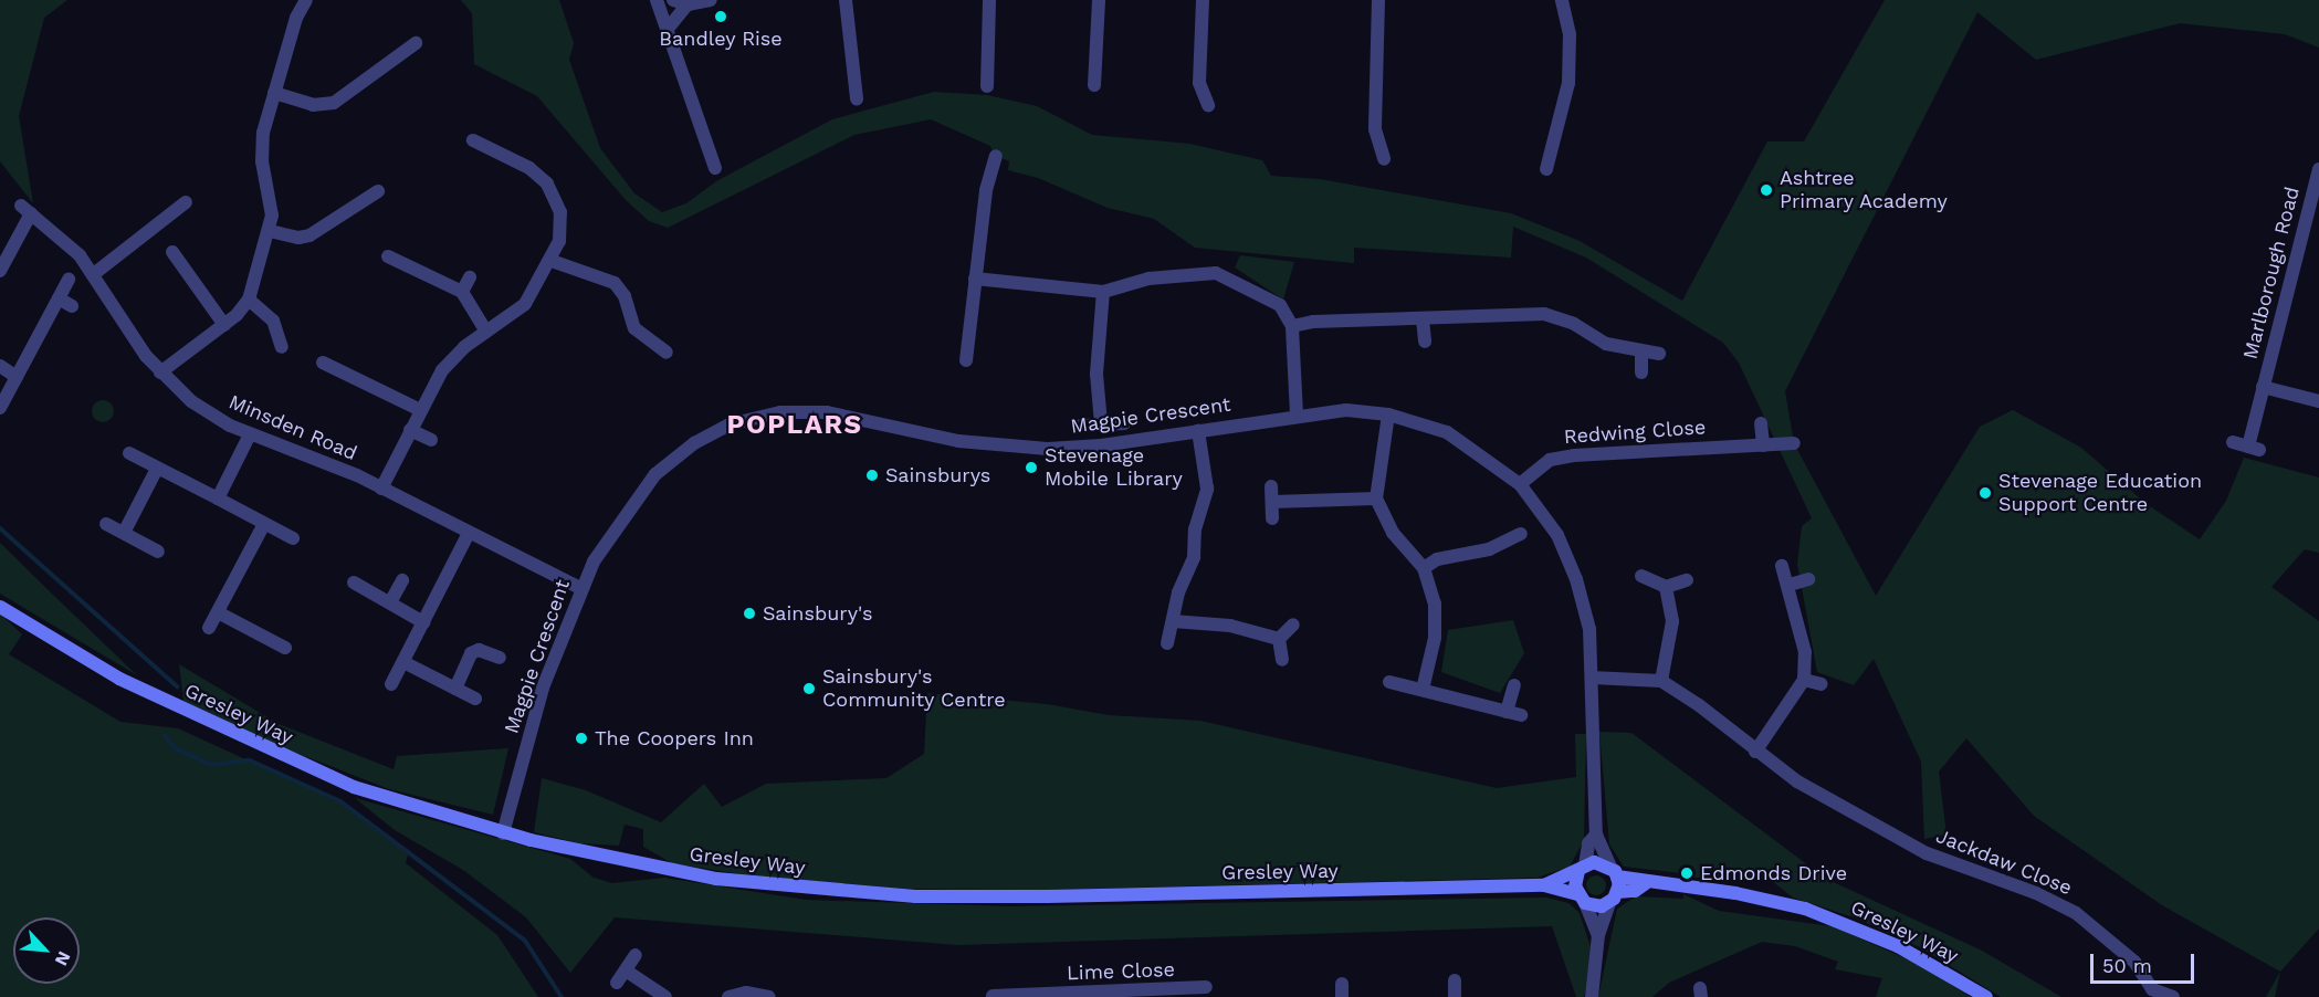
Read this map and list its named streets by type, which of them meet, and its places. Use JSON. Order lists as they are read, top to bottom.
{
  "streets": {
    "street": [
      "Marlborough Road",
      "Magpie Crescent",
      "Minsden Road",
      "Redwing Close",
      "Gresley Way",
      "Jackdaw Close",
      "Lime Close"
    ]
  },
  "crossings": [
    ["Magpie Crescent", "Minsden Road"],
    ["Magpie Crescent", "Redwing Close"],
    ["Magpie Crescent", "Gresley Way"],
    ["Magpie Crescent", "Jackdaw Close"]
  ],
  "districts": ["POPLARS"],
  "places": [
    "Bandley Rise",
    "Ashtree Primary Academy",
    "Stevenage Mobile Library",
    "Sainsburys",
    "Stevenage Education Support Centre",
    "Sainsbury's",
    "Sainsbury's Community Centre",
    "The Coopers Inn",
    "Edmonds Drive"
  ],
  "scale_bar": "50 m",
  "north": "bottom right"
}
